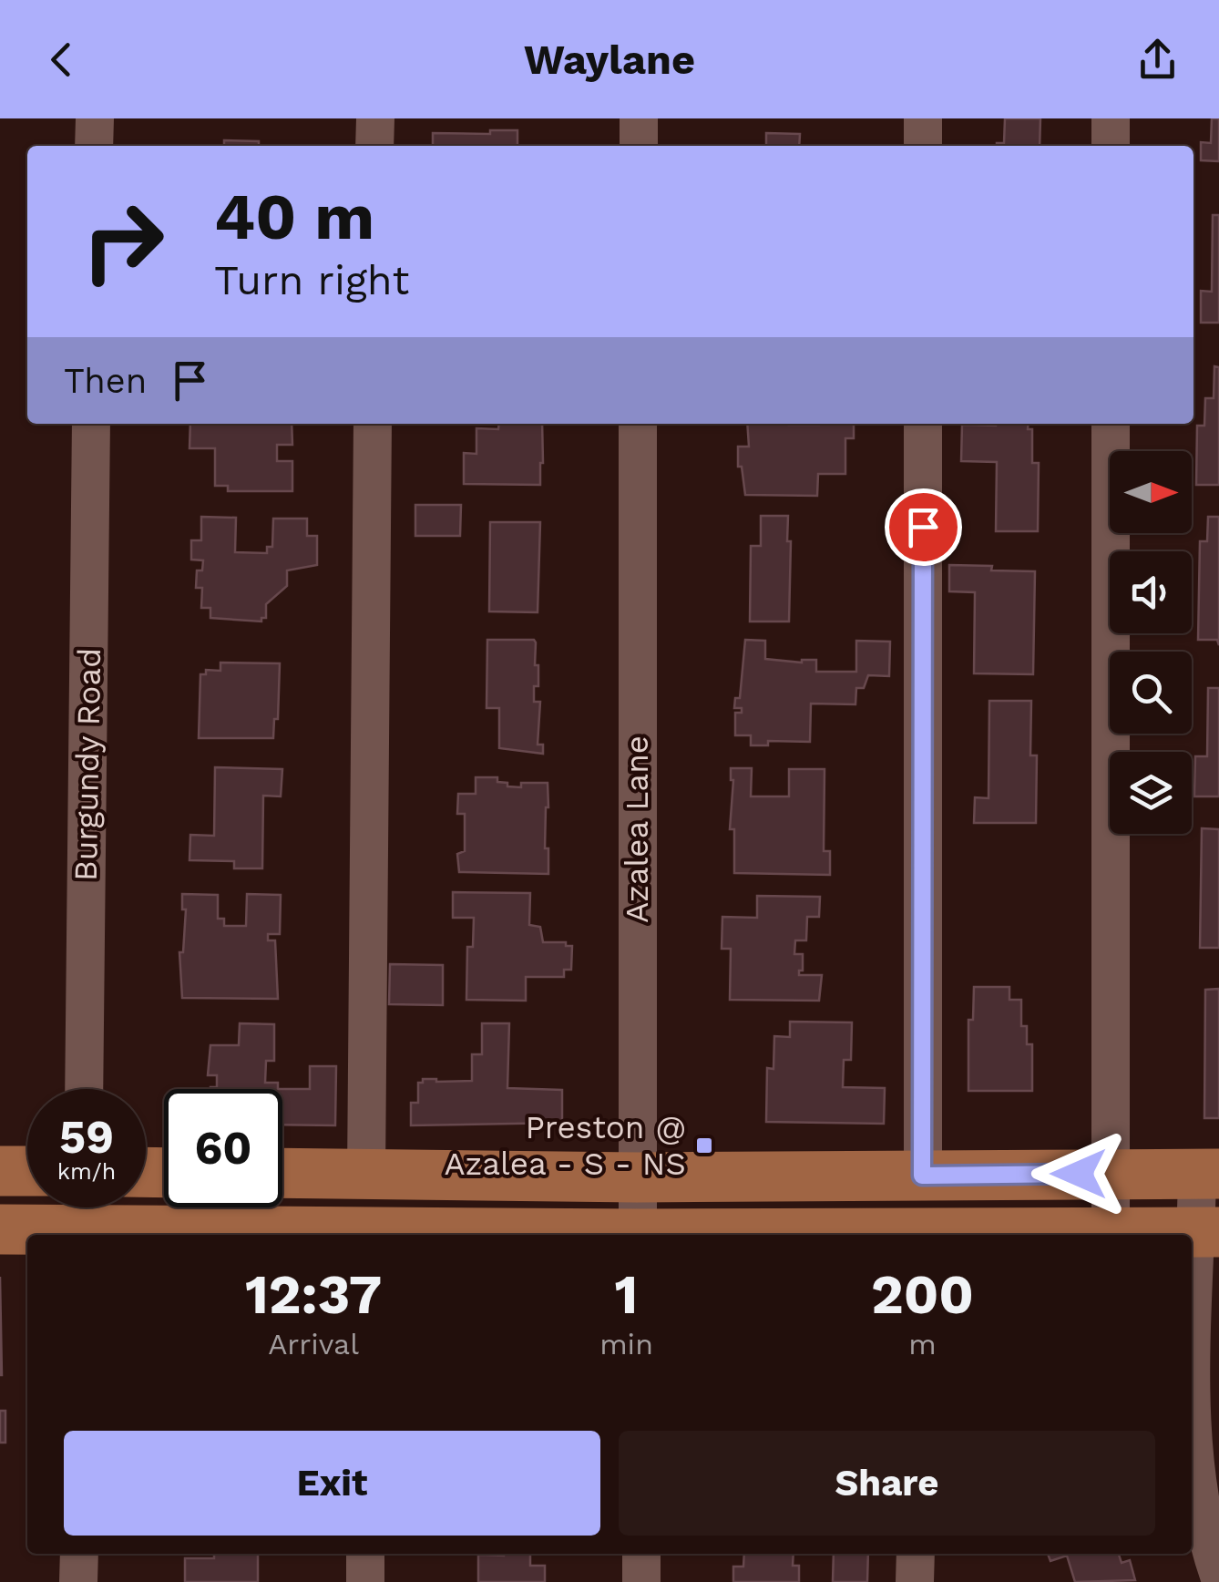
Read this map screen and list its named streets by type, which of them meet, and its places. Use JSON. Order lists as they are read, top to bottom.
{
  "streets": {
    "street": ["Burgundy Road", "Azalea Lane"]
  },
  "places": {
    "transit": ["Preston @ Azalea - S - NS"]
  },
  "north": "right",
  "page": {
    "header": "Waylane",
    "turn": ["40 m", "Turn right"],
    "then": "Then",
    "speed": "59 km/h",
    "limit": "60",
    "eta": [
      "12:37",
      "Arrival",
      "1",
      "min",
      "200",
      "m"
    ],
    "buttons": ["Exit", "Share"]
  }
}
